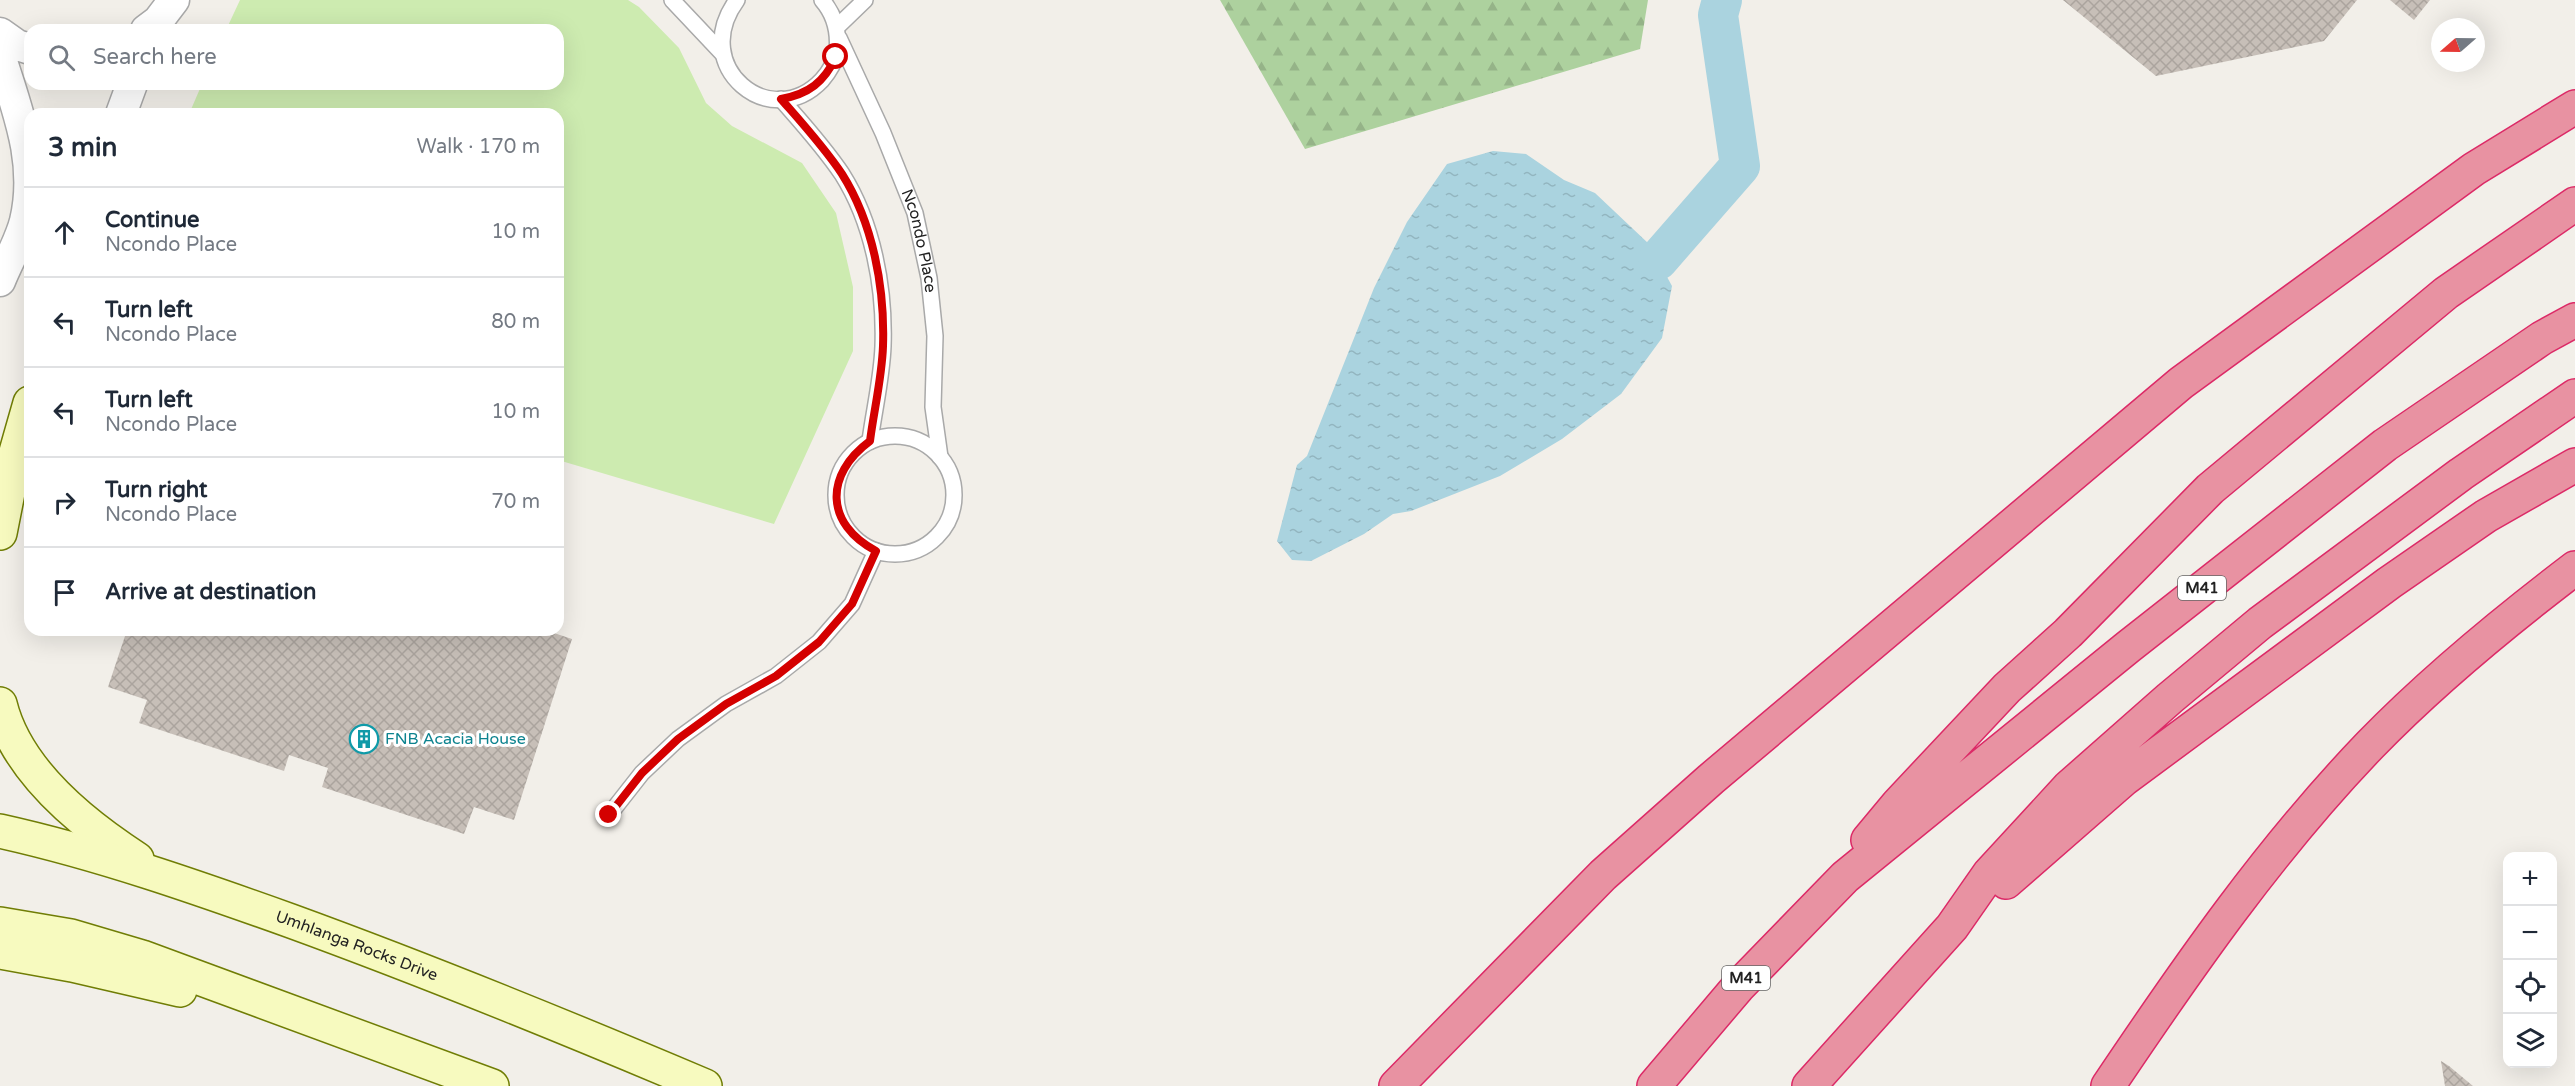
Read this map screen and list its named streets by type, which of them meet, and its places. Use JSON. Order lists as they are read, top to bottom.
{
  "streets": {
    "highway": ["M41"],
    "main road": ["Umhlanga Rocks Drive"],
    "lane": ["Ncondo Place"]
  },
  "places": {
    "building": ["FNB Acacia House"]
  },
  "north": "left",
  "page": {
    "search": "Search here",
    "heading": ["3 min", "Walk · 170 m"],
    "list": [
      ["Continue", "Ncondo Place", "10 m"],
      ["Turn left", "Ncondo Place", "80 m"],
      ["Turn left", "Ncondo Place", "10 m"],
      ["Turn right", "Ncondo Place", "70 m"],
      "Arrive at destination"
    ],
    "map_buttons": ["+", "−"]
  }
}
